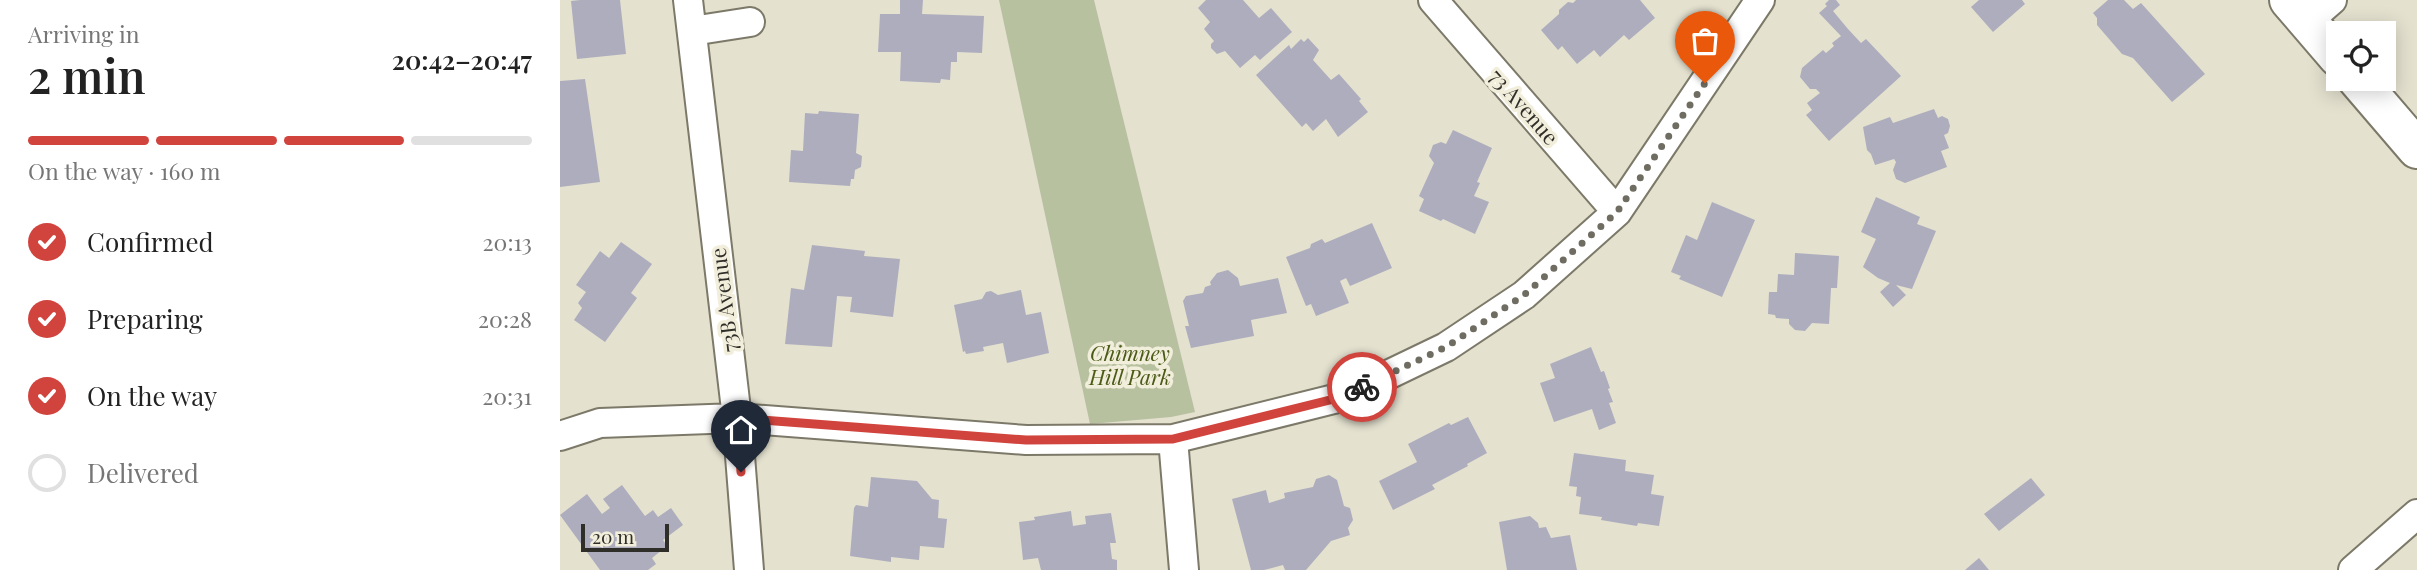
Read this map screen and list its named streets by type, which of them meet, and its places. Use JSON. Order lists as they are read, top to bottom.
{
  "streets": {
    "street": ["73 Avenue", "73B Avenue"]
  },
  "parks": ["Chimney Hill Park"],
  "scale_bar": "20 m",
  "page": {
    "heading": ["2 min", "Arriving in", "20:42–20:47"],
    "bar": "On the way · 160 m",
    "list": [
      ["Confirmed", "20:13"],
      ["Preparing", "20:28"],
      ["On the way", "20:31"],
      "Delivered"
    ],
    "scale": "20 m"
  }
}
